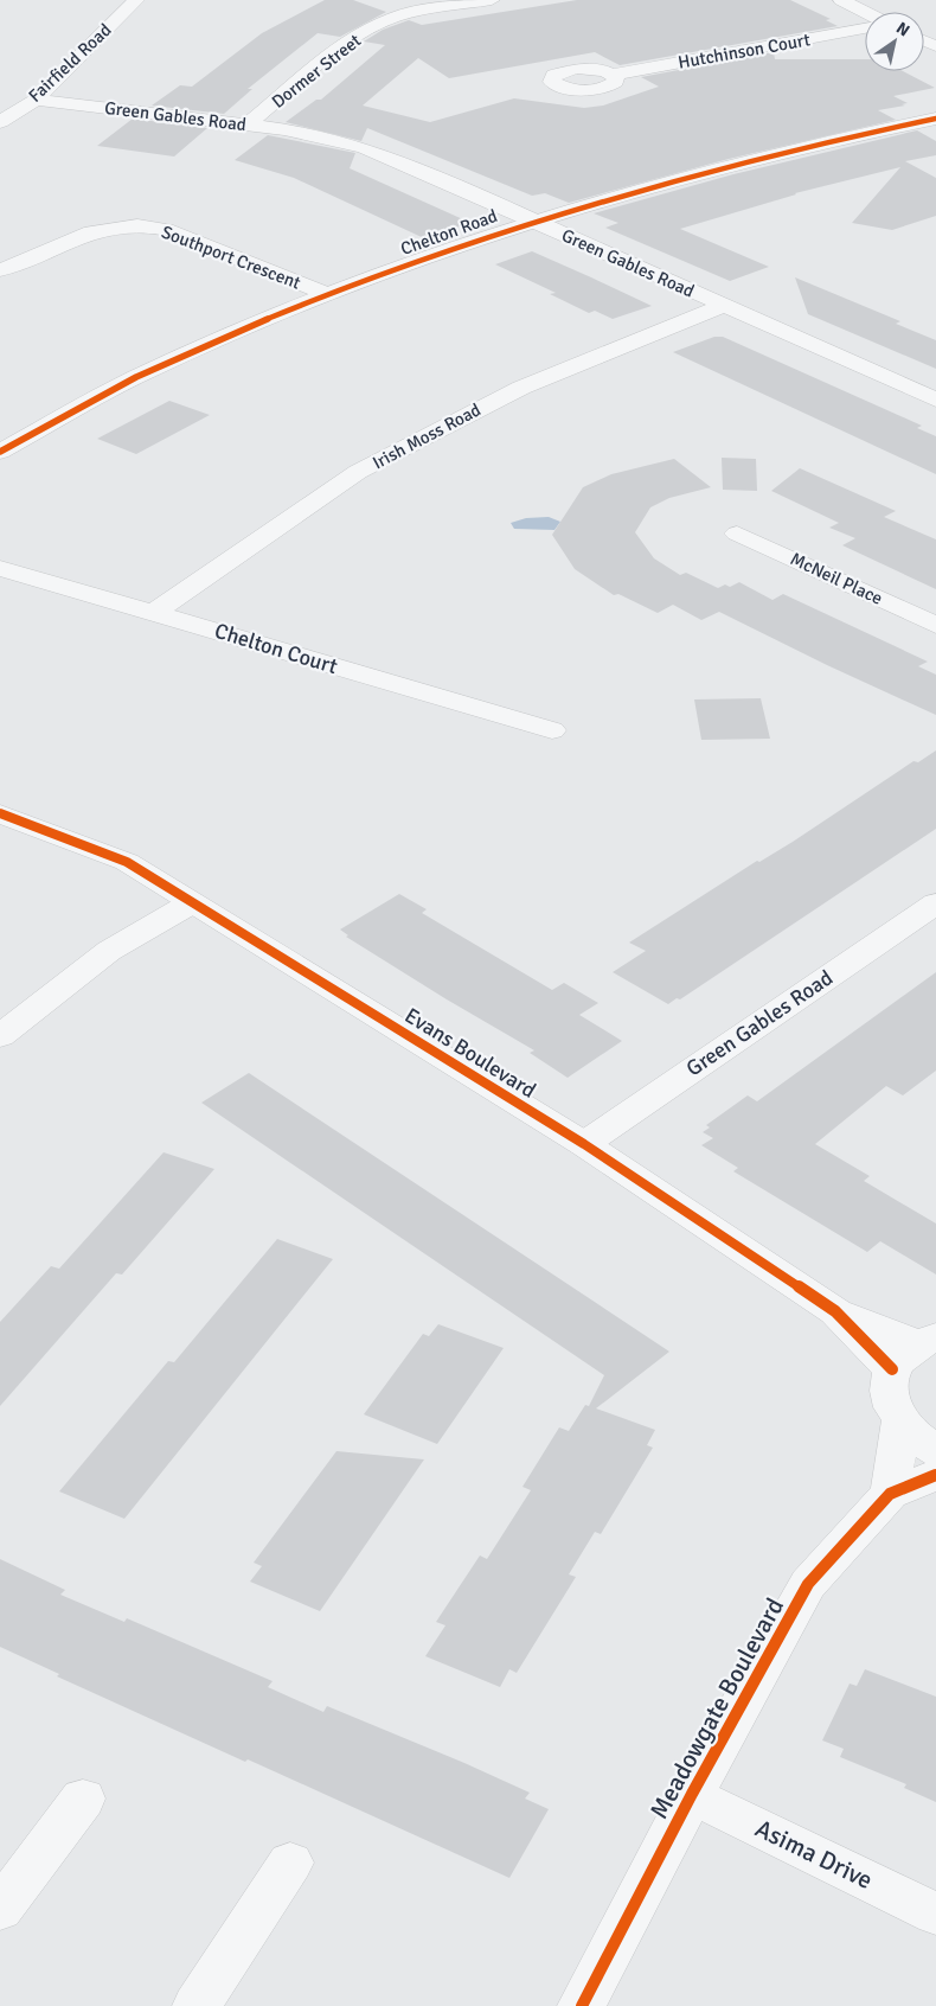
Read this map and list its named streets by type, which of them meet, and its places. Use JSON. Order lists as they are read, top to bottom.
{
  "streets": {
    "street": [
      "Hutchinson Court",
      "Fairfield Road",
      "Dormer Street",
      "Green Gables Road",
      "Chelton Road",
      "Southport Crescent",
      "Irish Moss Road",
      "McNeil Place",
      "Chelton Court",
      "Evans Boulevard",
      "Meadowgate Boulevard",
      "Asima Drive"
    ]
  },
  "crossings": [
    ["Fairfield Road", "Green Gables Road"],
    ["Dormer Street", "Green Gables Road"],
    ["Green Gables Road", "Chelton Road"],
    ["Green Gables Road", "Irish Moss Road"],
    ["Green Gables Road", "Evans Boulevard"],
    ["Chelton Road", "Southport Crescent"],
    ["Irish Moss Road", "Chelton Court"],
    ["Meadowgate Boulevard", "Asima Drive"]
  ],
  "north": "top right"
}
